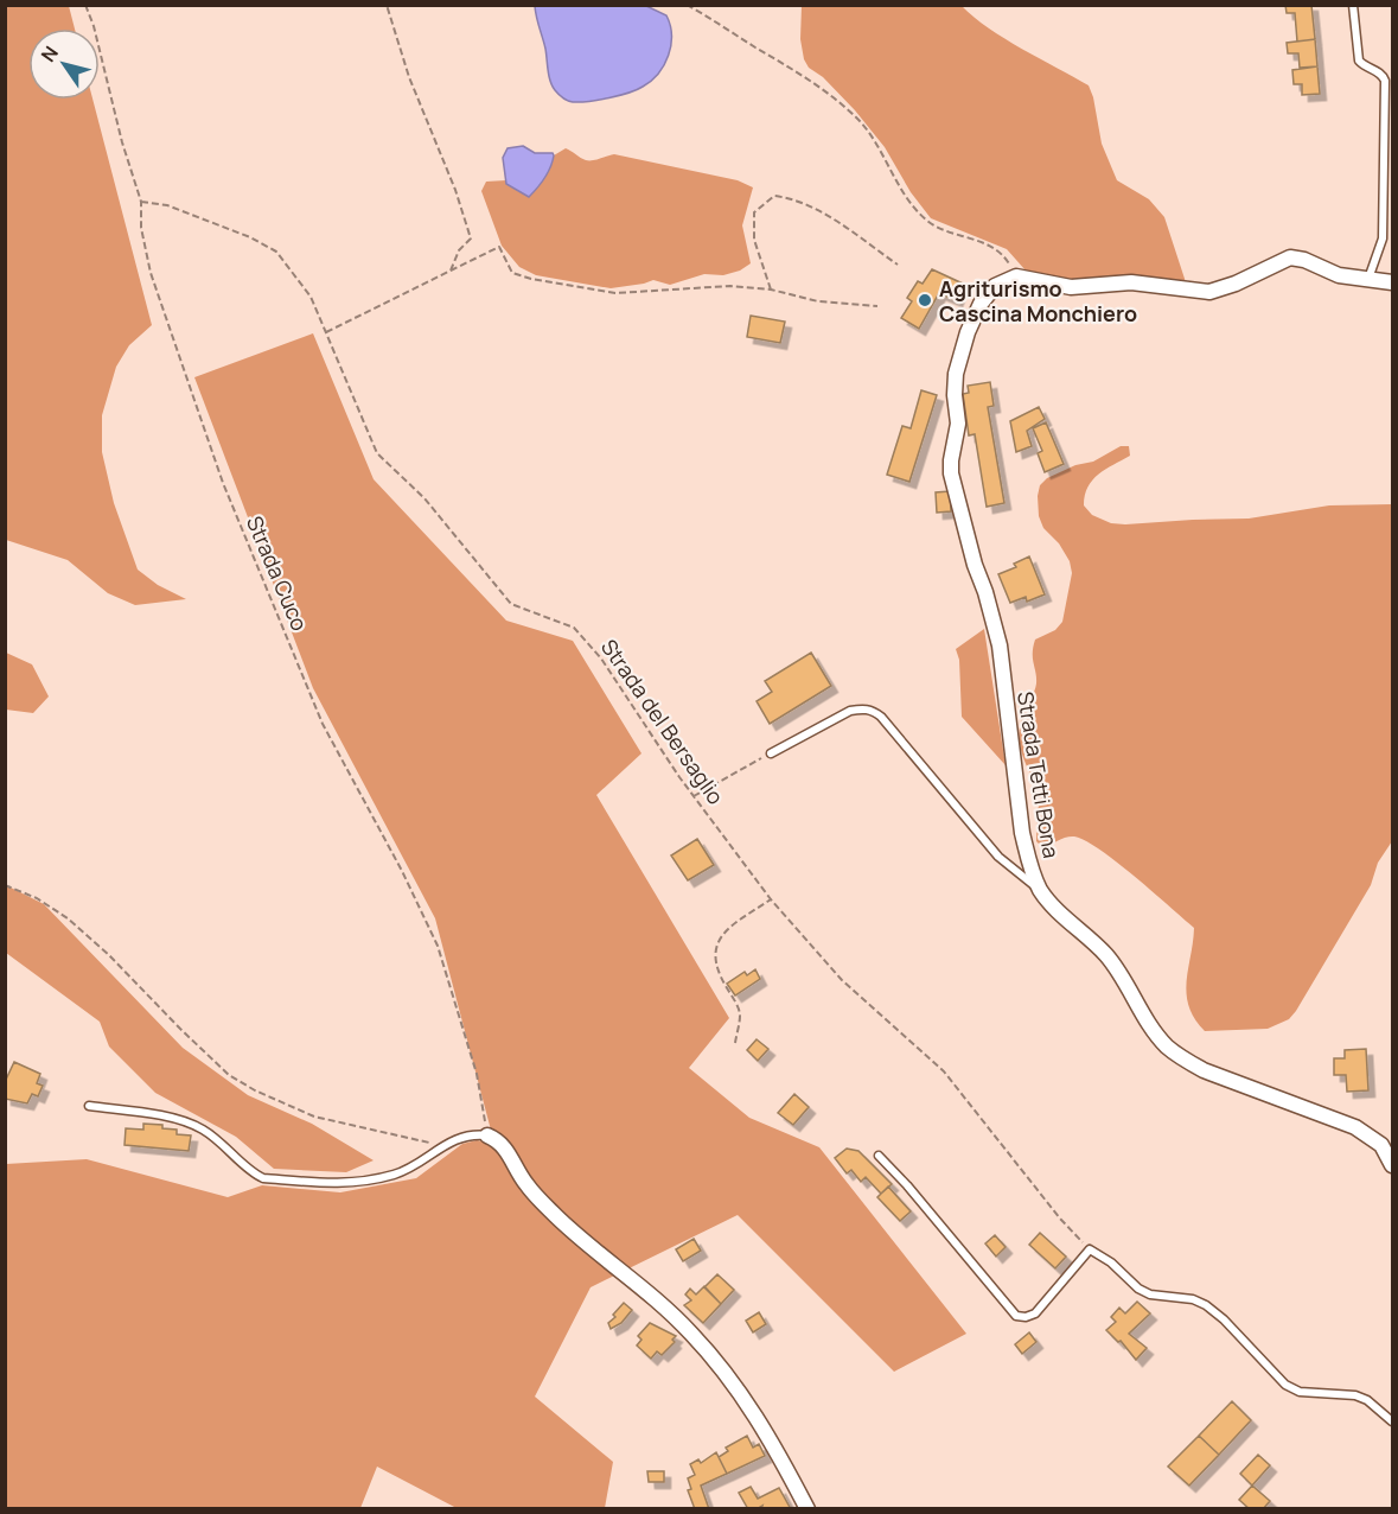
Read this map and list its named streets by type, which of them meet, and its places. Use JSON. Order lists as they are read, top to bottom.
{
  "streets": {
    "street": ["Strada Tetti Bona"],
    "path": ["Strada Cuco", "Strada del Bersaglio"]
  },
  "crossings": [
    ["Strada Cuco", "Strada del Bersaglio"]
  ],
  "places": ["Agriturismo Cascina Monchiero"],
  "north": "top left"
}
